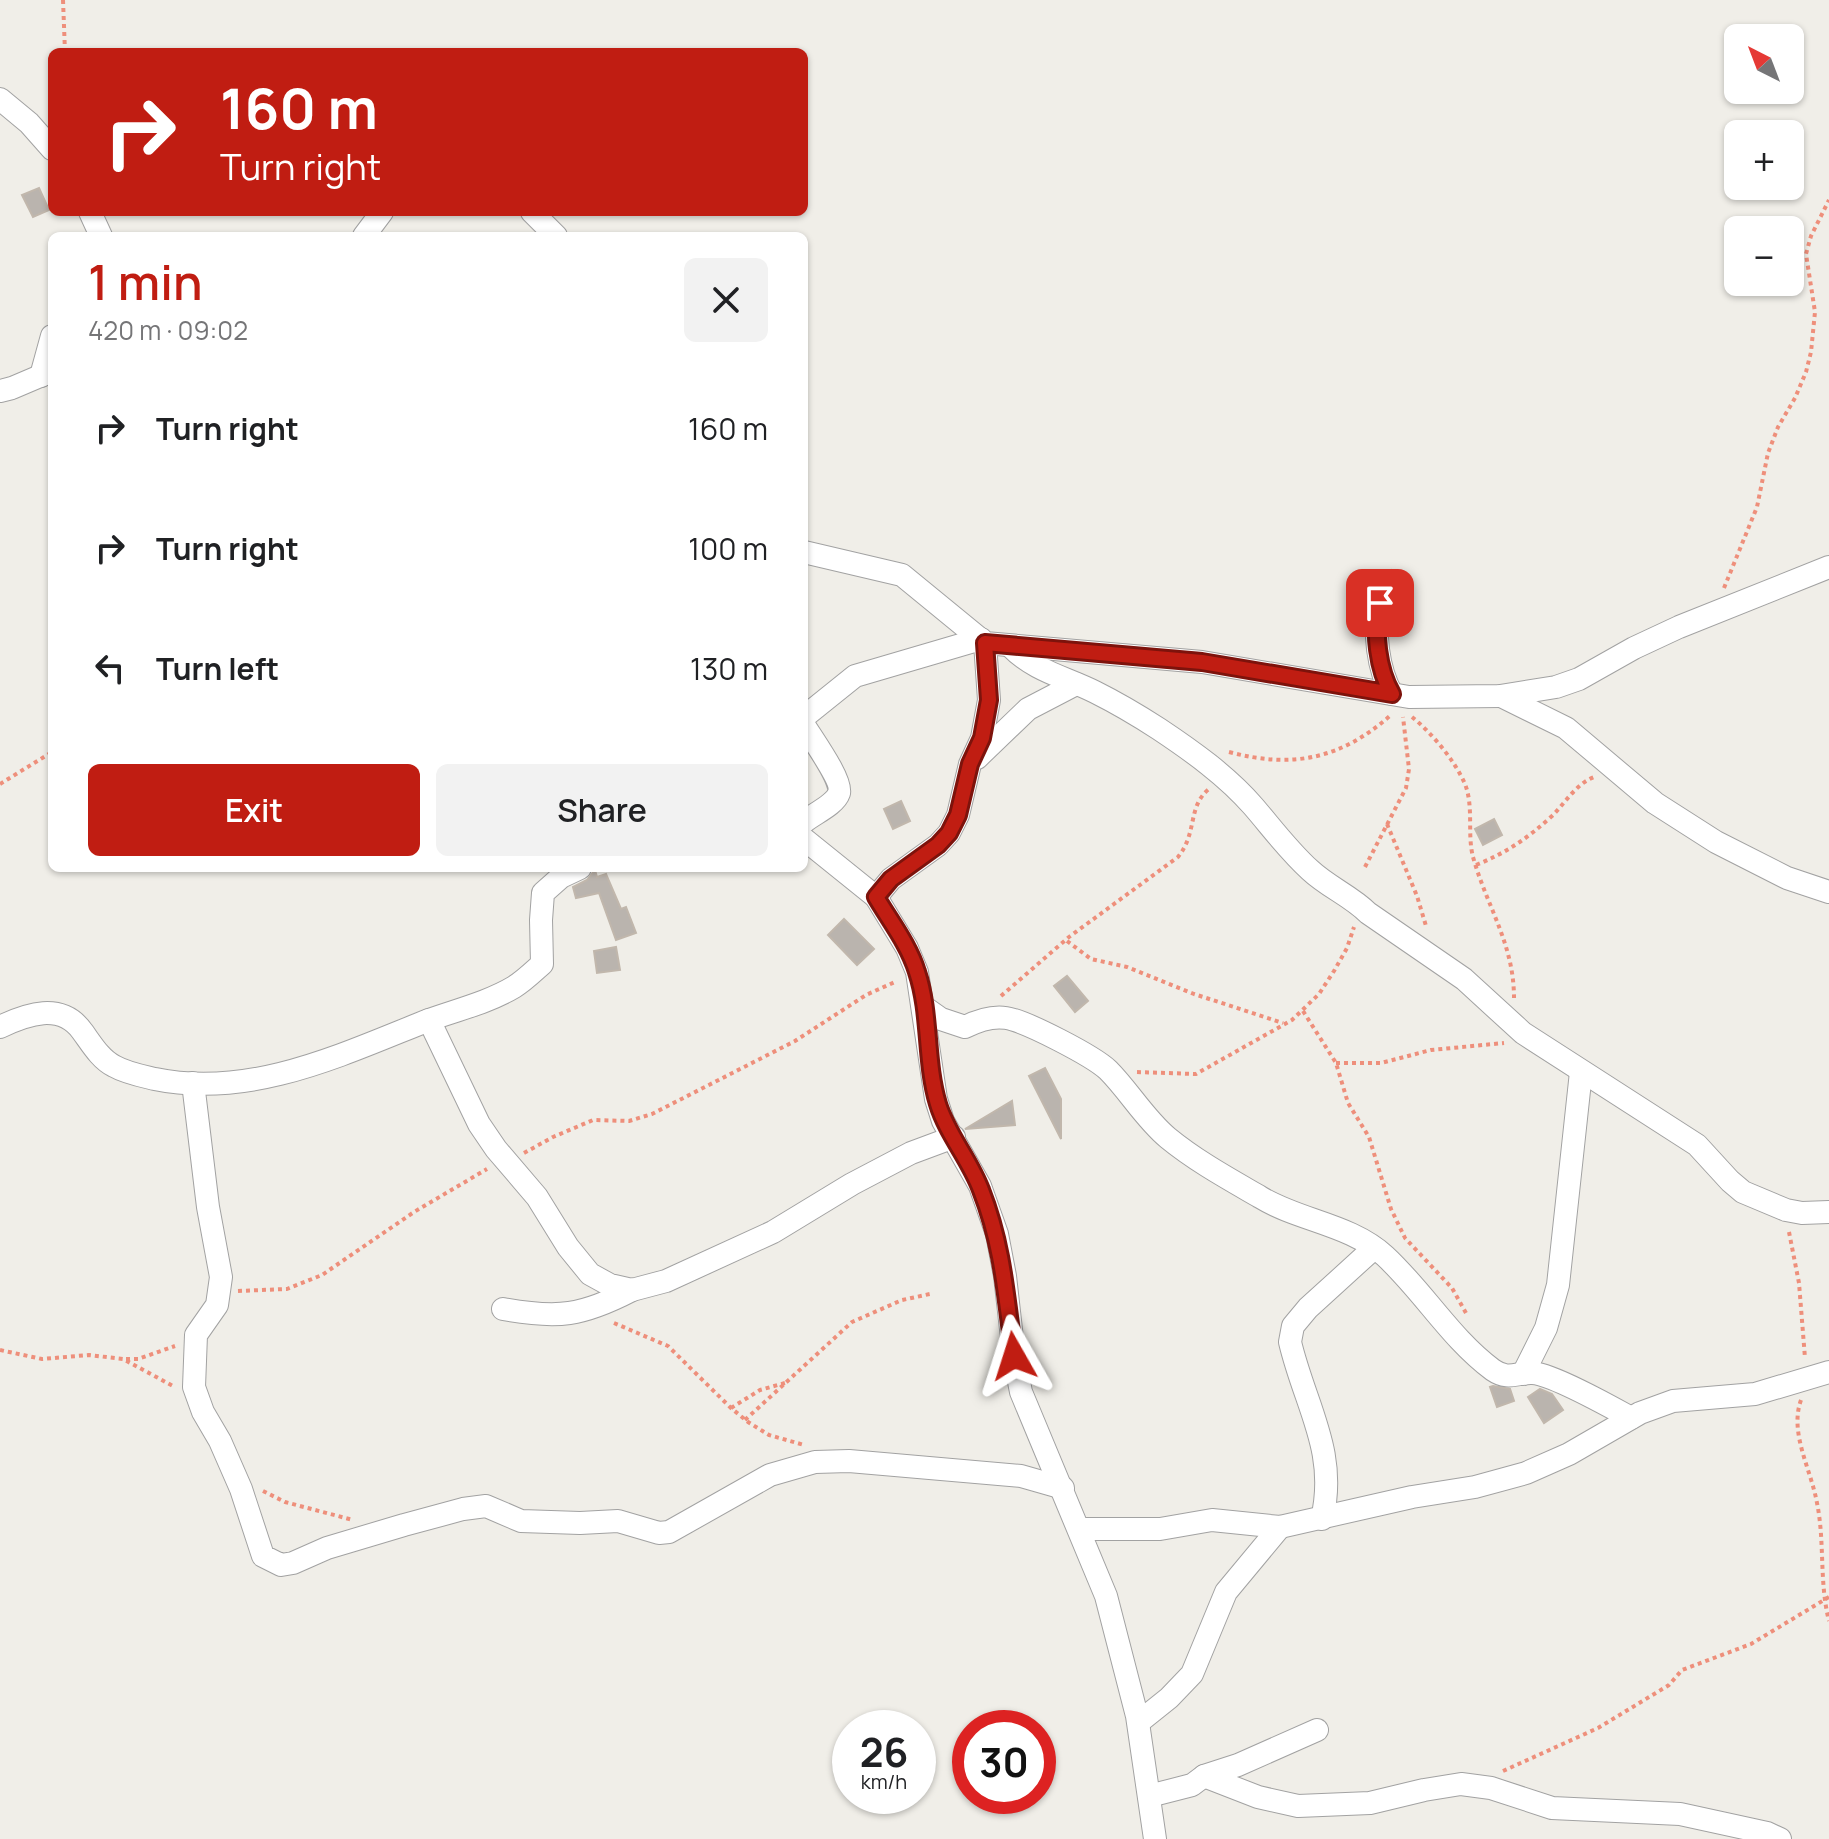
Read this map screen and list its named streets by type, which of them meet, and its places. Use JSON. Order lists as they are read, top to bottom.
{
  "north": "top left",
  "page": {
    "map_buttons": ["+", "−"],
    "turn": ["160 m", "Turn right"],
    "heading": ["1 min", "420 m · 09:02"],
    "list": [
      {
        "name": "Turn right",
        "value": "160 m"
      },
      {
        "name": "Turn right",
        "value": "100 m"
      },
      {
        "name": "Turn left",
        "value": "130 m"
      }
    ],
    "buttons": ["Exit", "Share"],
    "speed": "26 km/h",
    "limit": "30"
  }
}
